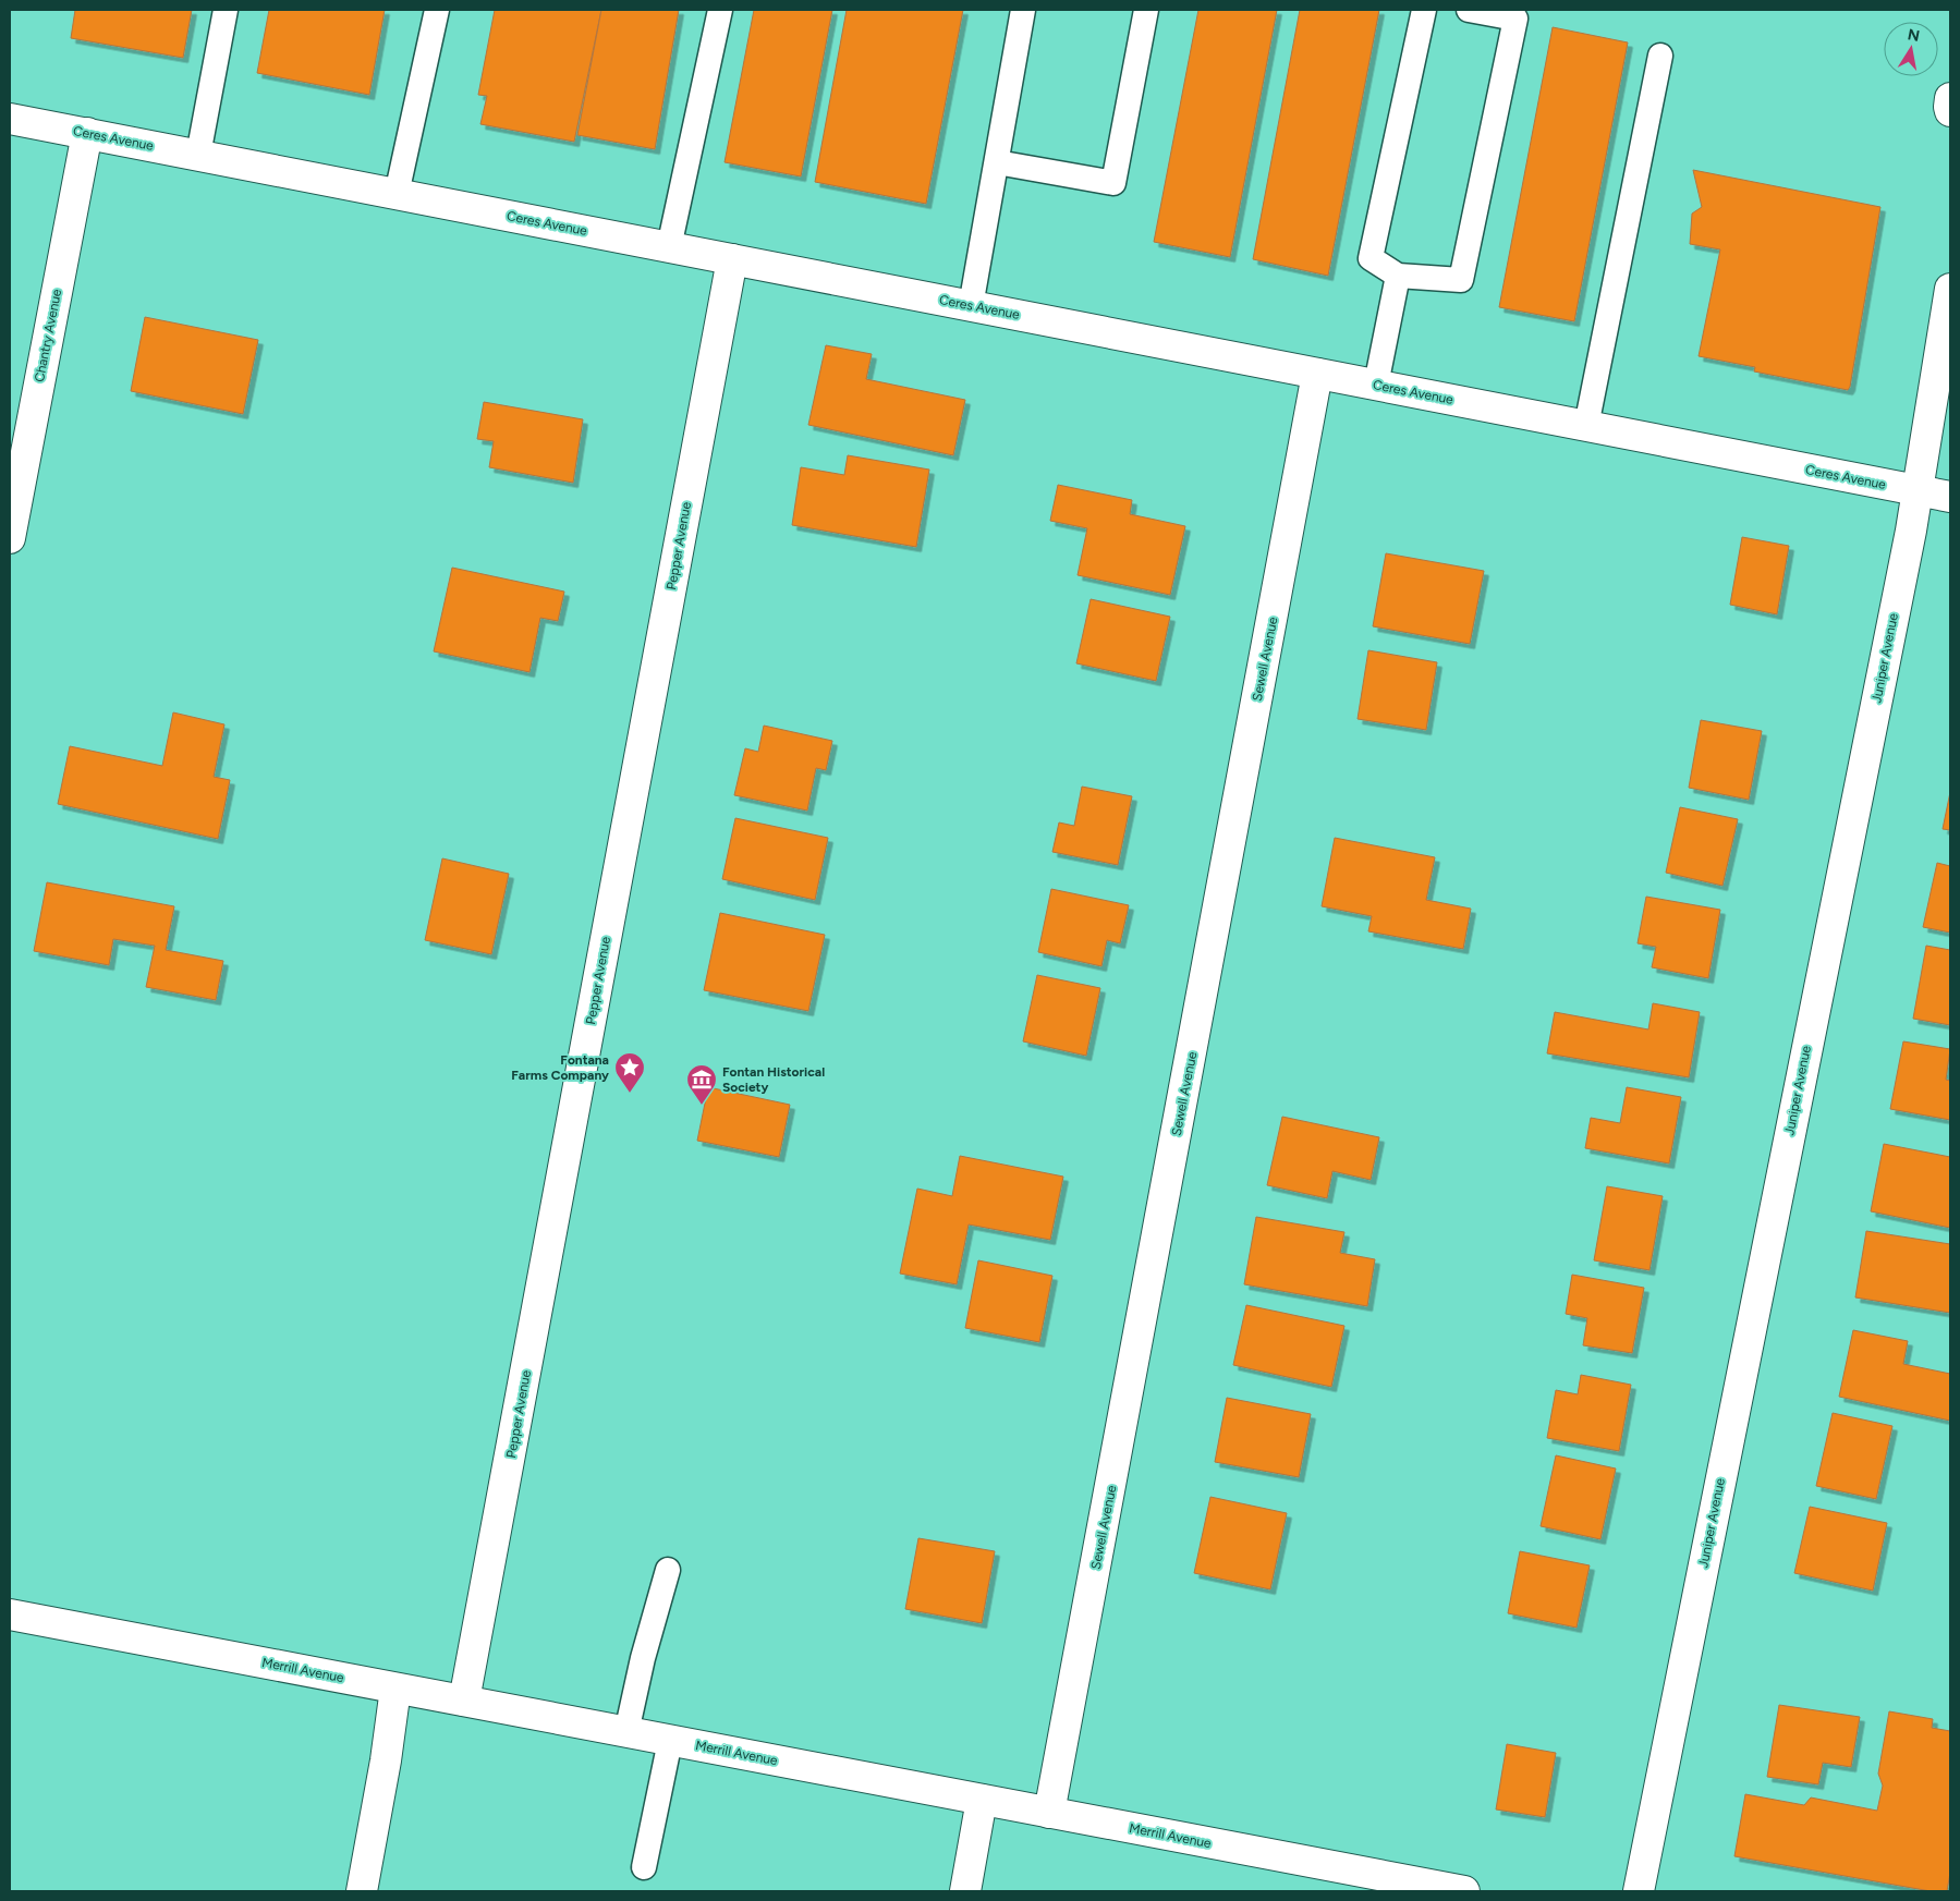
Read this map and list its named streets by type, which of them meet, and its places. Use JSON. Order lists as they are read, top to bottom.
{
  "streets": {
    "street": [
      "Ceres Avenue",
      "Chantry Avenue",
      "Pepper Avenue",
      "Juniper Avenue",
      "Sewell Avenue",
      "Merrill Avenue"
    ]
  },
  "crossings": [
    ["Ceres Avenue", "Chantry Avenue"],
    ["Ceres Avenue", "Pepper Avenue"],
    ["Ceres Avenue", "Juniper Avenue"],
    ["Ceres Avenue", "Sewell Avenue"],
    ["Pepper Avenue", "Merrill Avenue"],
    ["Sewell Avenue", "Merrill Avenue"]
  ],
  "places": {
    "place": ["Fontana Farms Company"],
    "museum": ["Fontan Historical Society"]
  },
  "north": "top"
}
